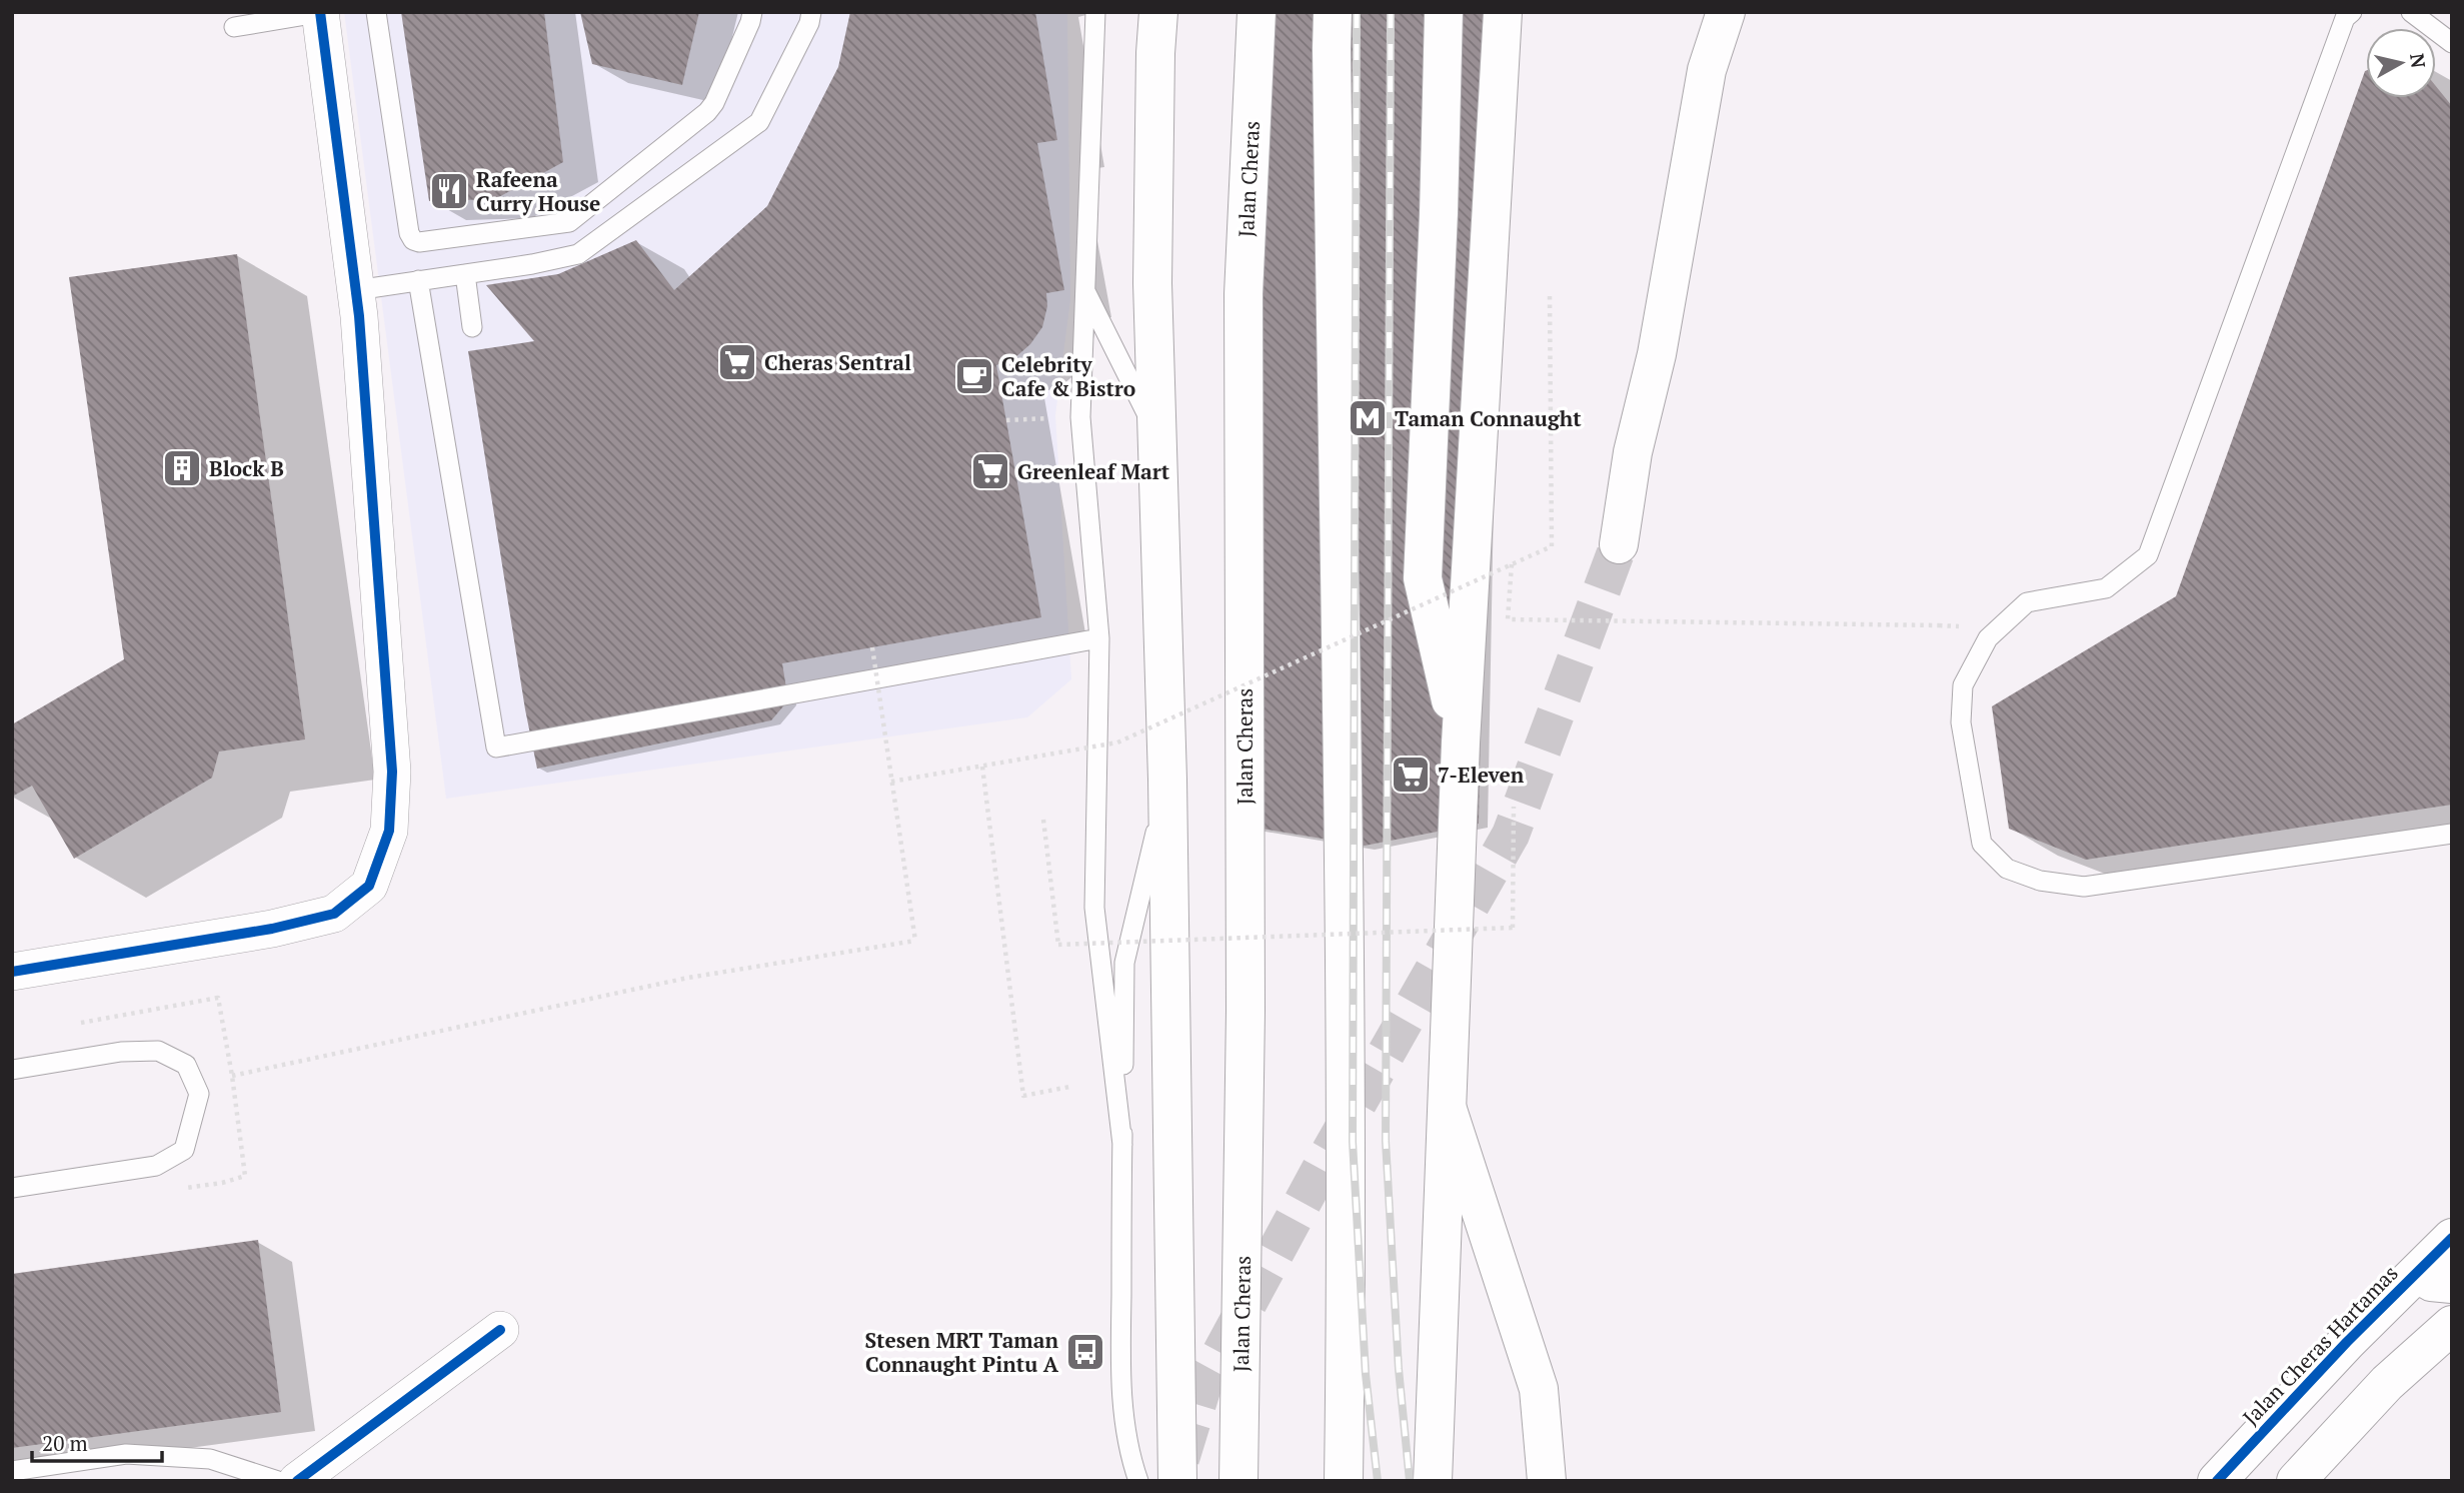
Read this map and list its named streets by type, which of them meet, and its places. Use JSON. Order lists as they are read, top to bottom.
{
  "streets": {
    "main road": ["Jalan Cheras", "Jalan Cheras Hartamas"]
  },
  "places": {
    "restaurant": ["Rafeena Curry House"],
    "supermarket": ["Cheras Sentral", "Greenleaf Mart", "7-Eleven"],
    "cafe": ["Celebrity Cafe & Bistro"],
    "metro station": ["Taman Connaught"],
    "building": ["Block B"],
    "bus stop": ["Stesen MRT Taman Connaught Pintu A"]
  },
  "scale_bar": "20 m",
  "north": "right"
}
